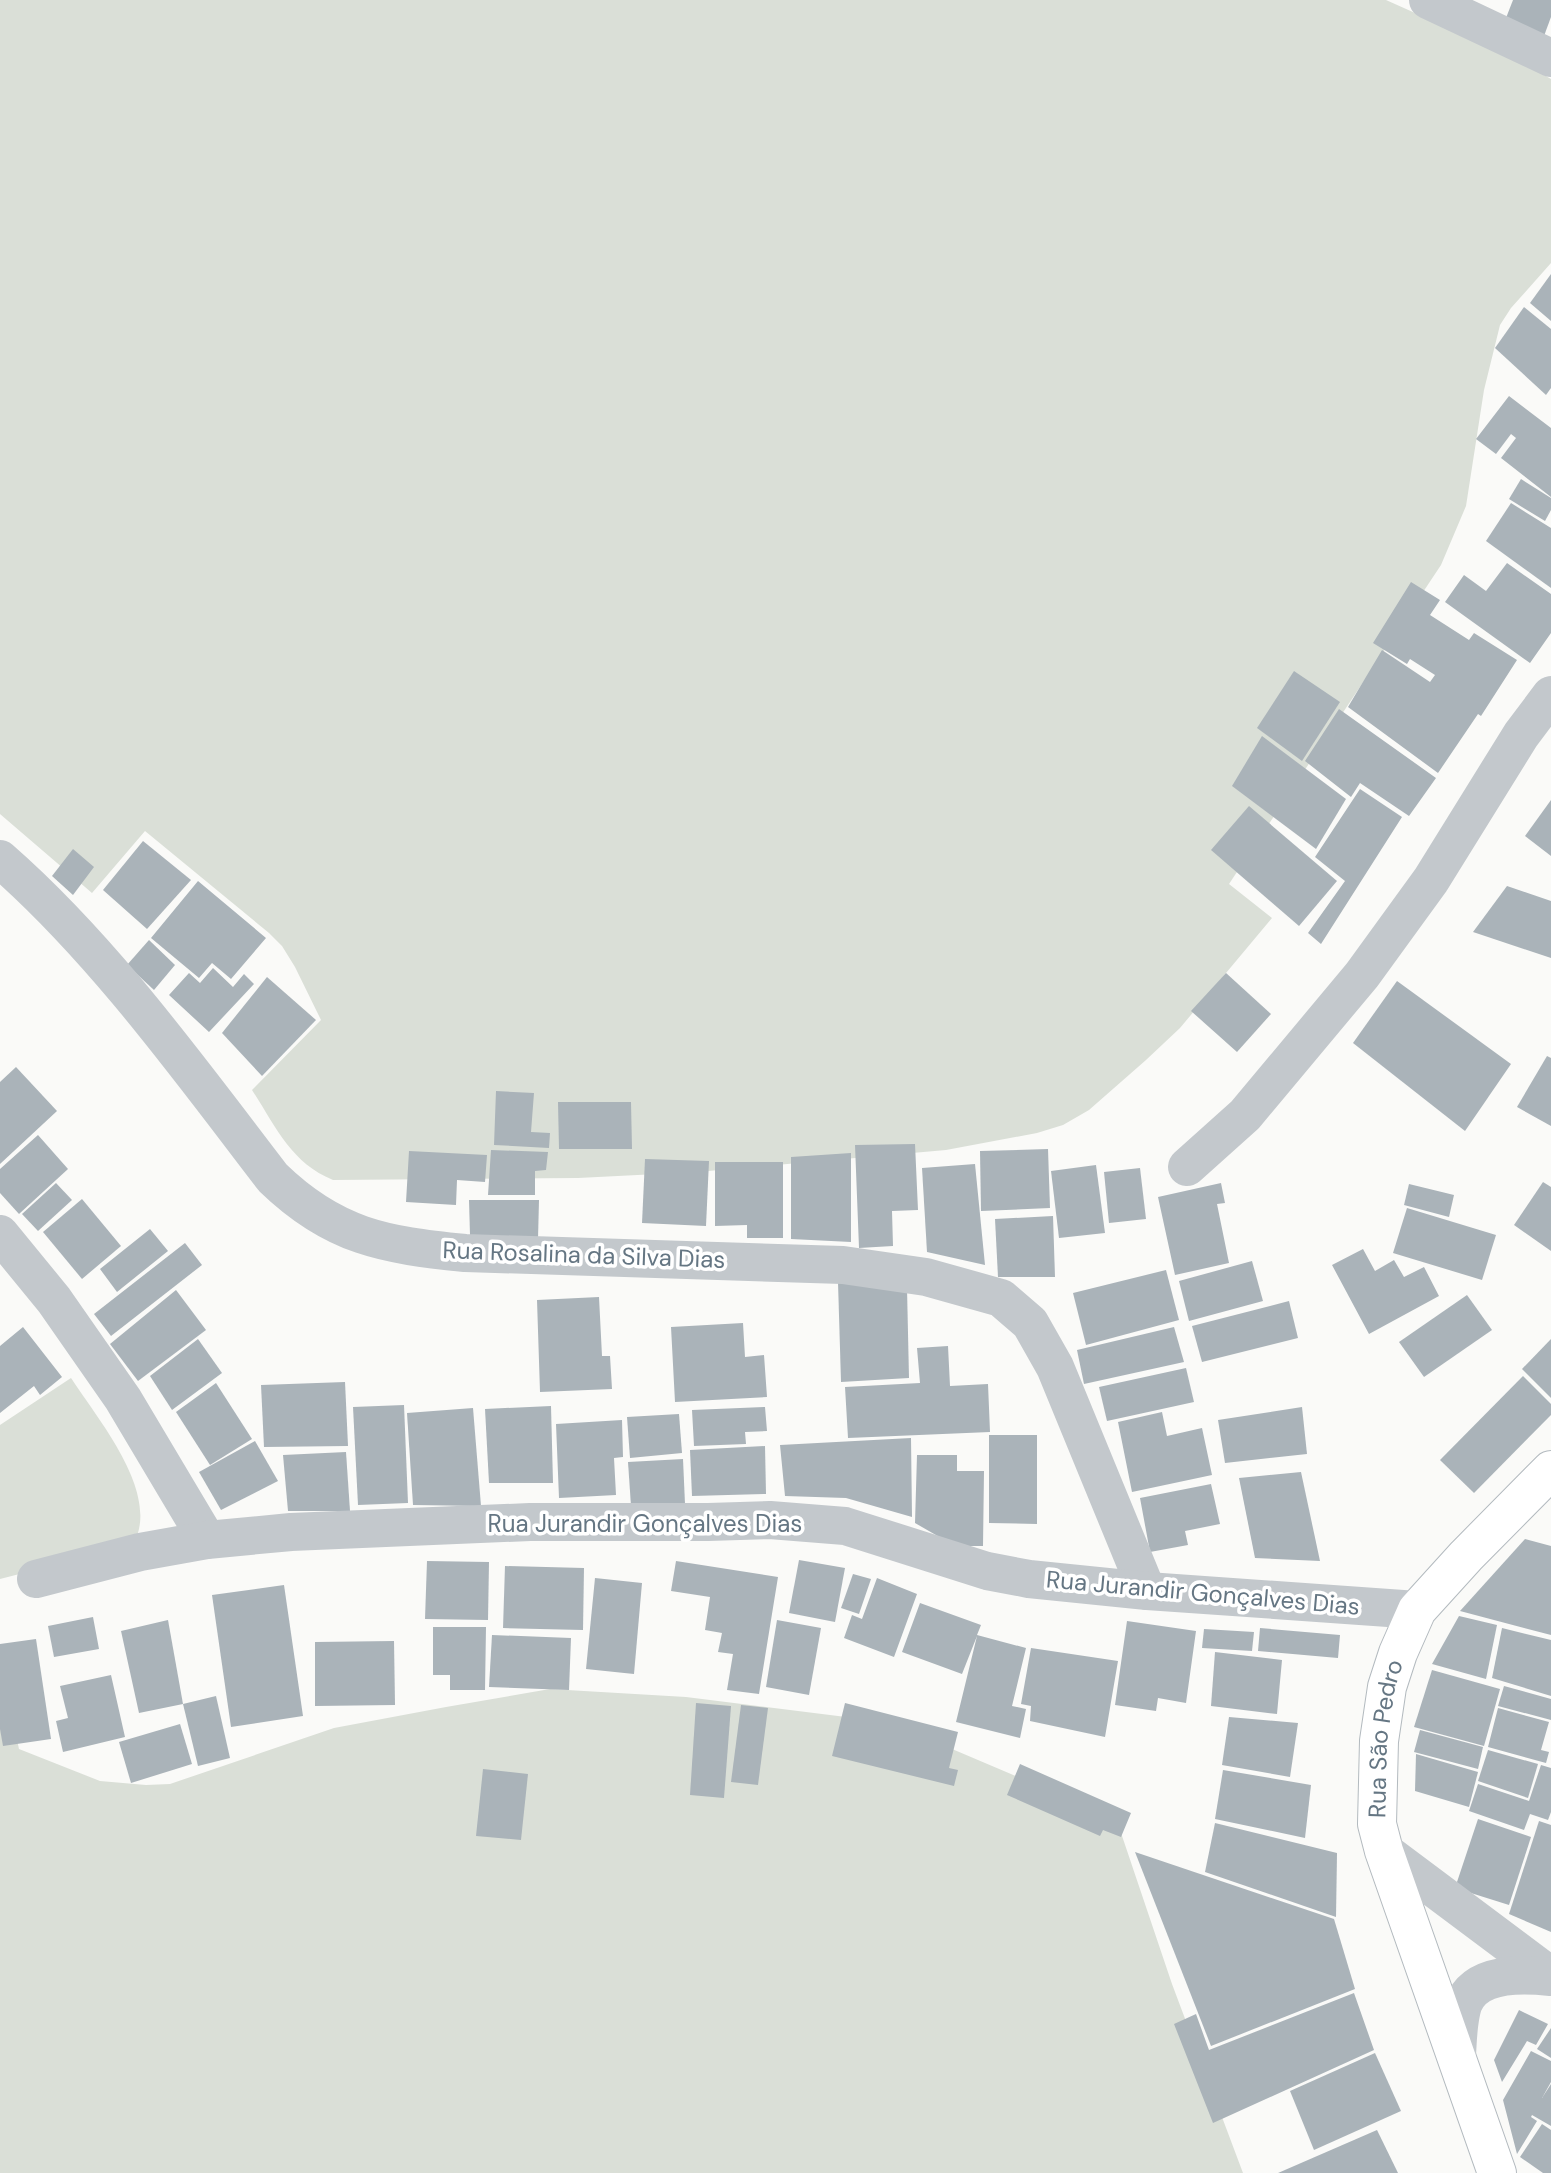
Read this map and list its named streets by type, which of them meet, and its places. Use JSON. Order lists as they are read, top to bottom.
{
  "streets": {
    "street": ["Rua Rosalina da Silva Dias", "Rua Jurandir Gonçalves Dias", "Rua São Pedro"]
  },
  "crossings": [
    ["Rua Rosalina da Silva Dias", "Rua Jurandir Gonçalves Dias"],
    ["Rua Jurandir Gonçalves Dias", "Rua São Pedro"]
  ]
}
